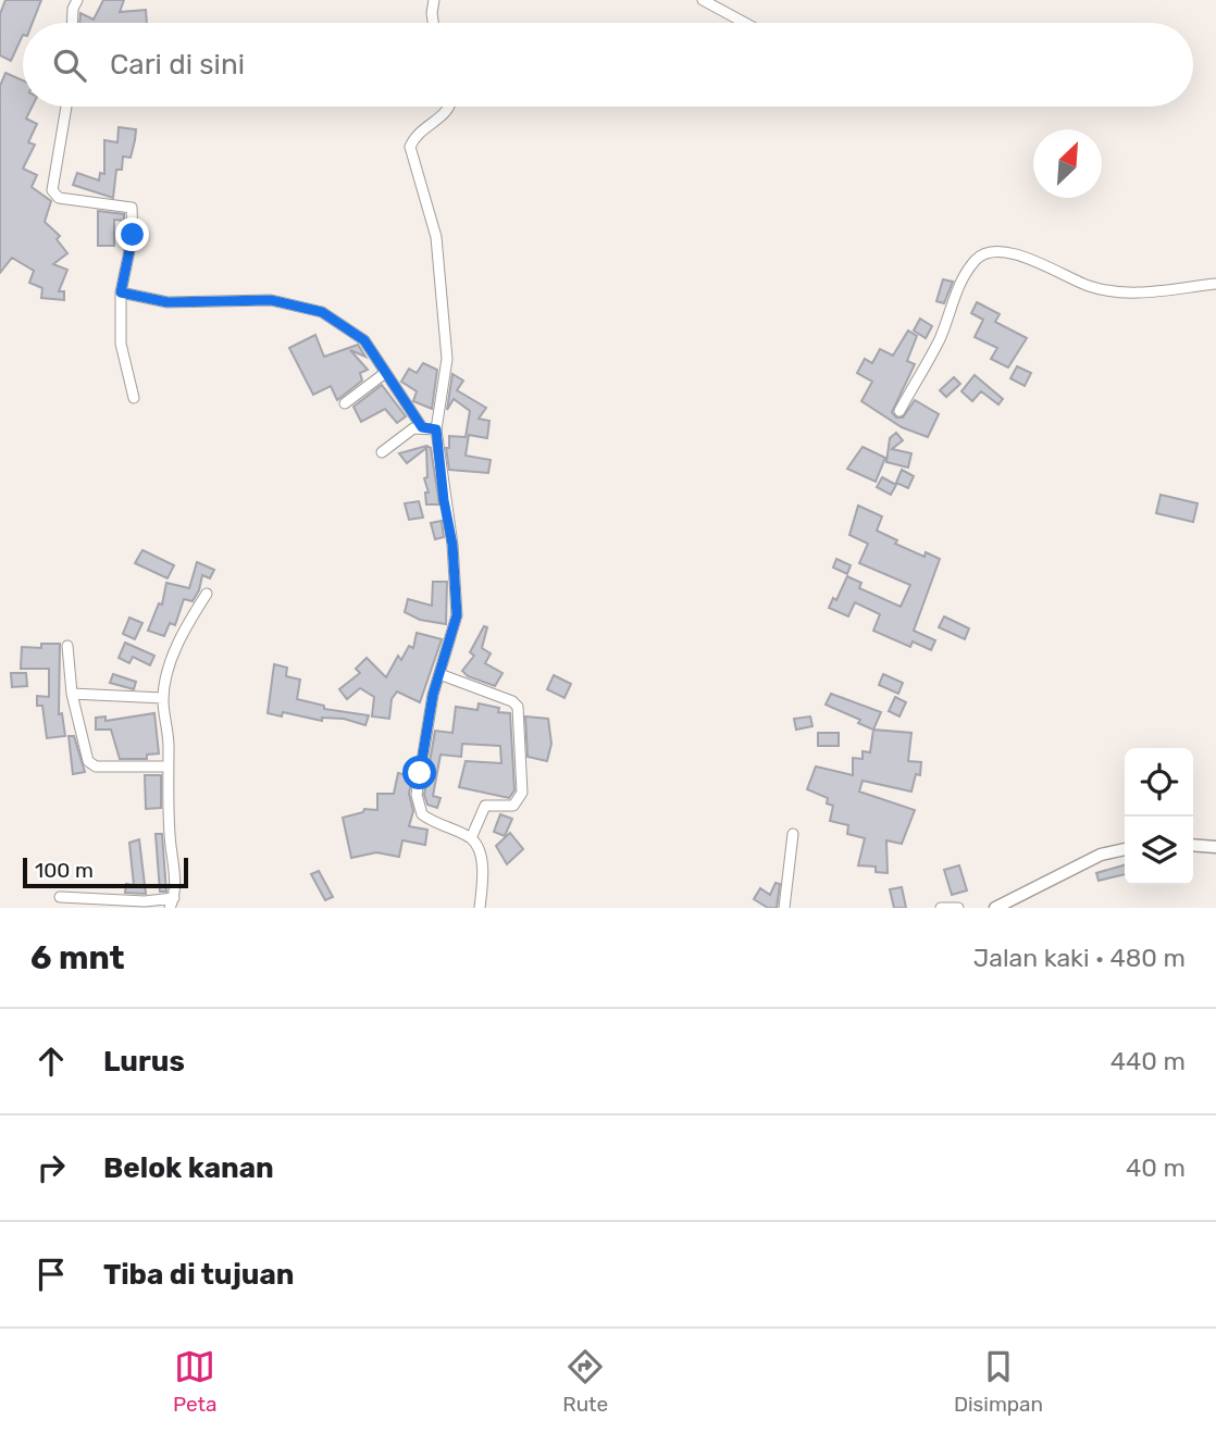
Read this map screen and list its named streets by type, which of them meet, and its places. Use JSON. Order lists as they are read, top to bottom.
{
  "scale_bar": "100 m",
  "north": "top right",
  "page": {
    "search": "Cari di sini",
    "scale": "100 m",
    "heading": ["6 mnt", "Jalan kaki · 480 m"],
    "list": [
      ["Lurus", "440 m"],
      ["Belok kanan", "40 m"],
      "Tiba di tujuan"
    ],
    "nav": ["Peta", "Rute", "Disimpan"]
  }
}
